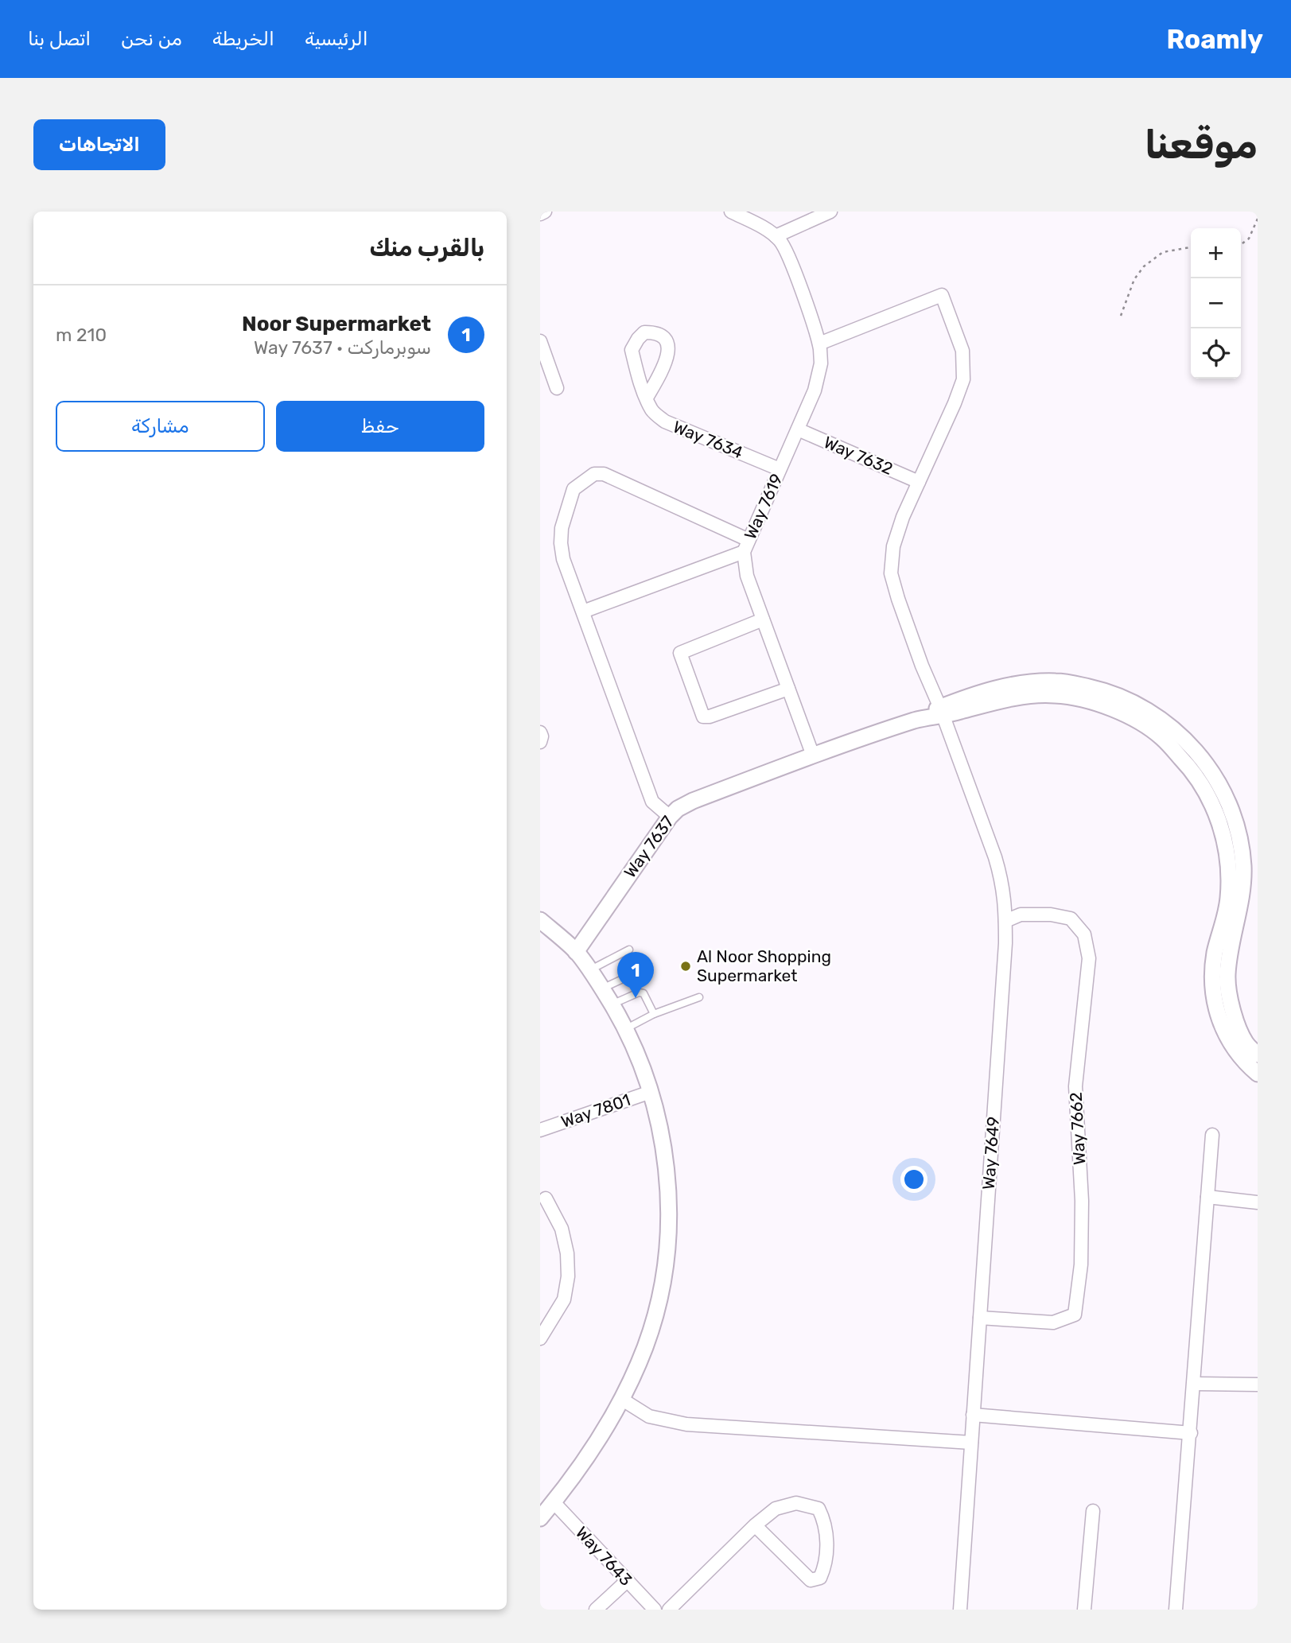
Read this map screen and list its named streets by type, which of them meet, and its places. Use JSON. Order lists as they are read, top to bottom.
{
  "streets": {
    "street": [
      "Way 7634",
      "Way 7632",
      "Way 7619",
      "Way 7637",
      "Way 7801",
      "Way 7662",
      "Way 7649",
      "Way 7643"
    ]
  },
  "crossings": [
    ["Way 7634", "Way 7619"],
    ["Way 7632", "Way 7619"],
    ["Way 7632", "Way 7649"],
    ["Way 7619", "Way 7637"],
    ["Way 7619", "Way 7649"],
    ["Way 7662", "Way 7649"]
  ],
  "places": ["Al Noor Shopping Supermarket"],
  "page": {
    "header": "Roamly",
    "nav": [
      "الرئيسية",
      "الخريطة",
      "من نحن",
      "اتصل بنا"
    ],
    "buttons": [
      "الاتجاهات",
      ["حفظ", "مشاركة"]
    ],
    "title": "موقعنا",
    "heading": "بالقرب منك",
    "map_buttons": ["+", "−"],
    "list": [
      {
        "mark": "1",
        "name": "Noor Supermarket",
        "note": "سوبرماركت · Way 7637",
        "value": "210 m"
      }
    ],
    "pins": "1"
  }
}
